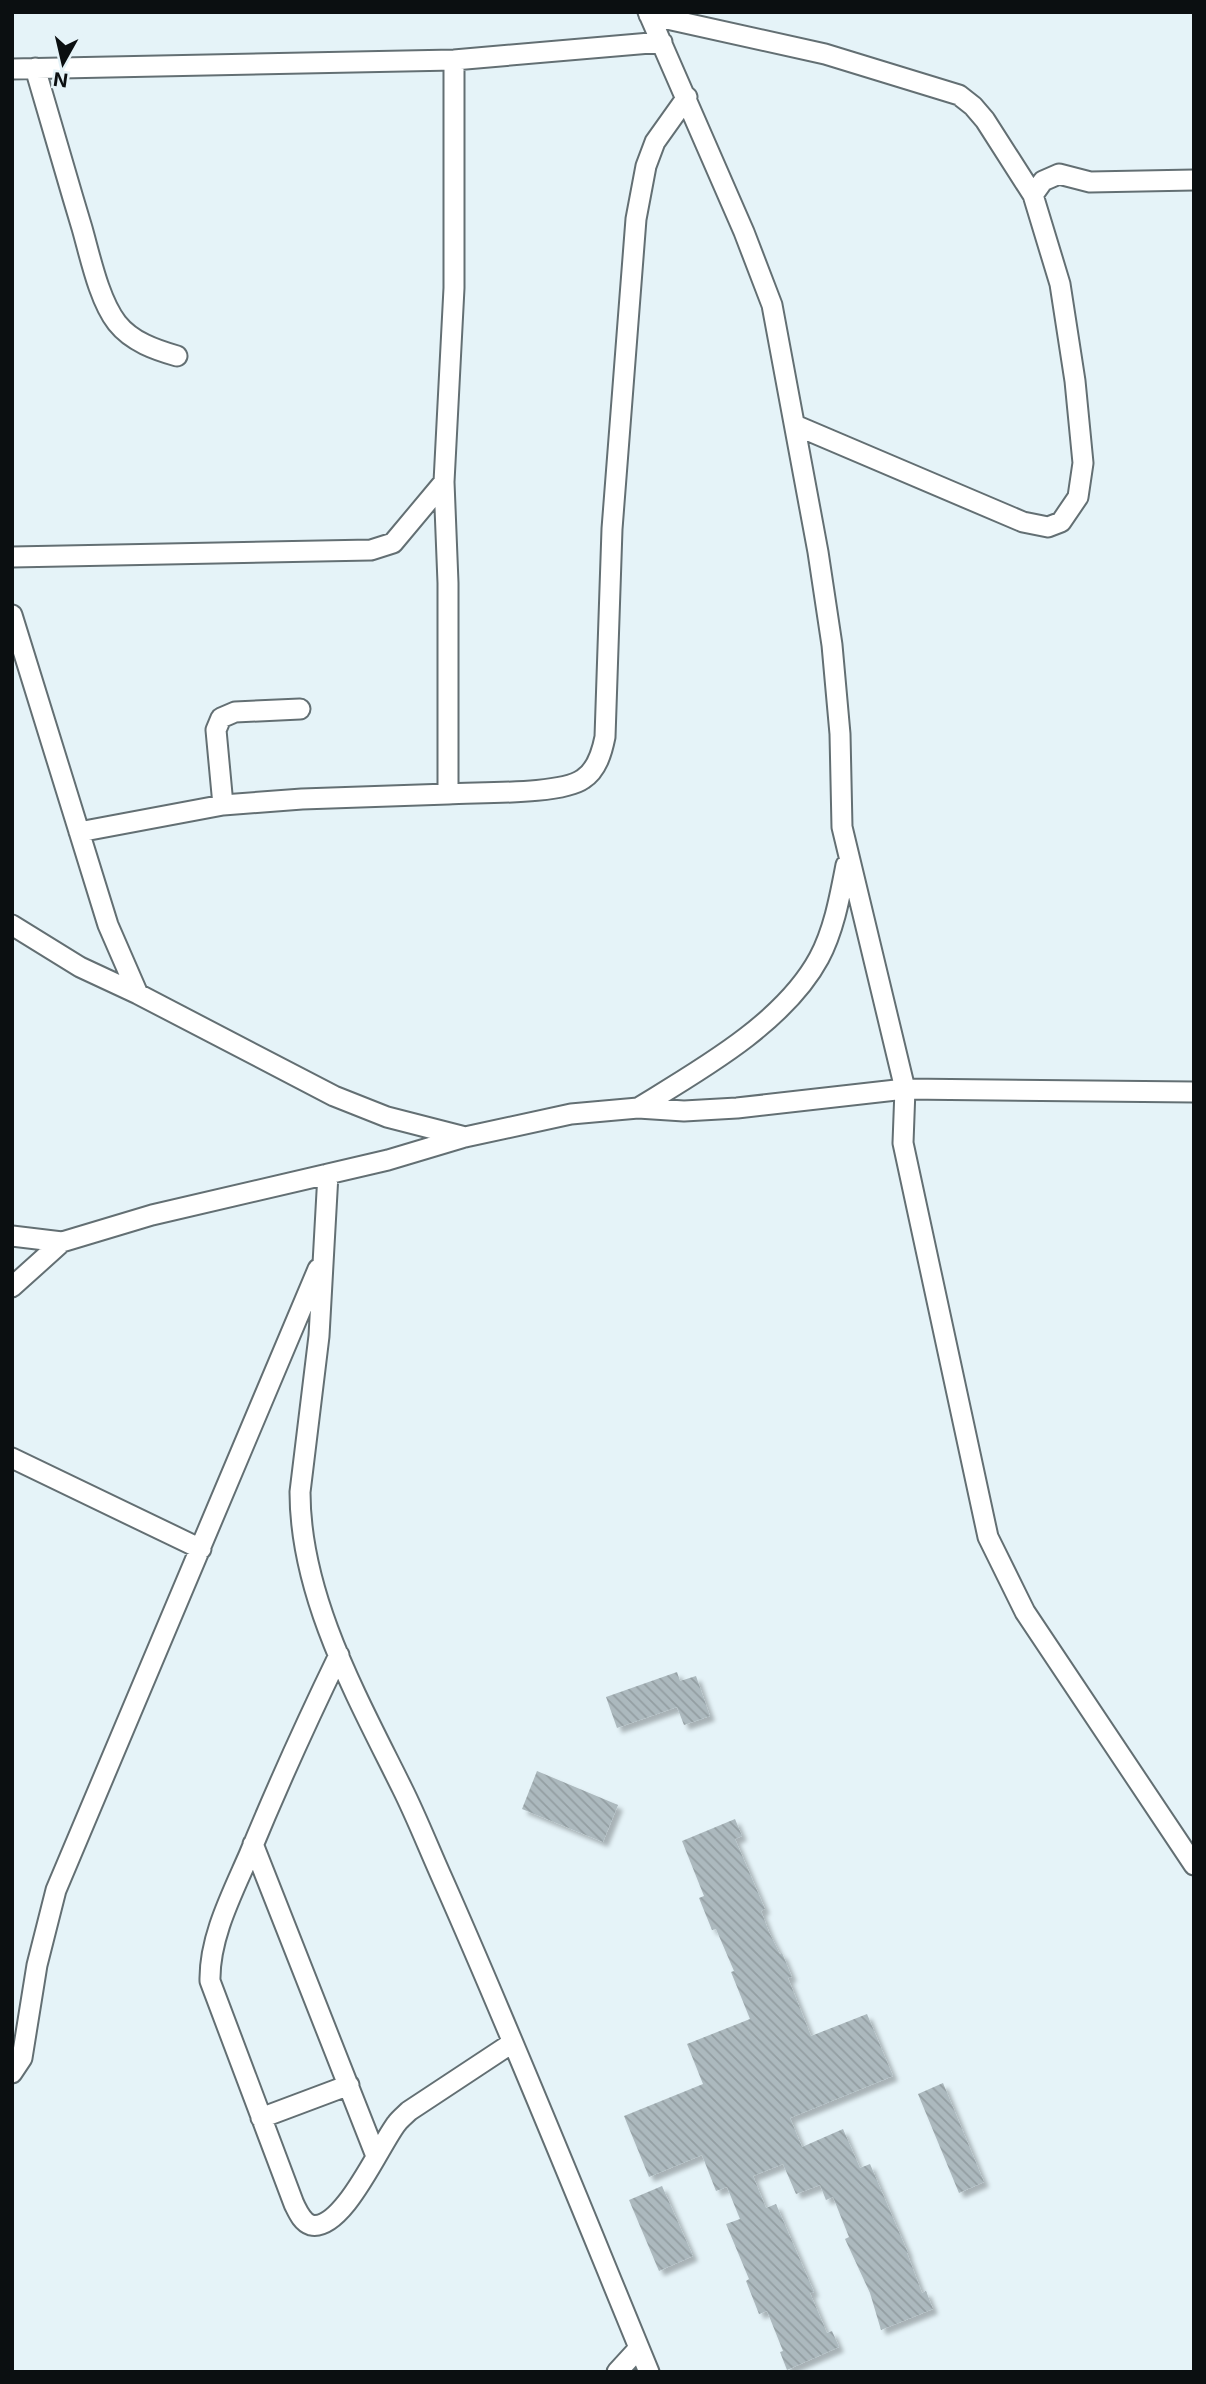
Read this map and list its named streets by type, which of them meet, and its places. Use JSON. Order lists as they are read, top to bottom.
{
  "north": "bottom"
}
